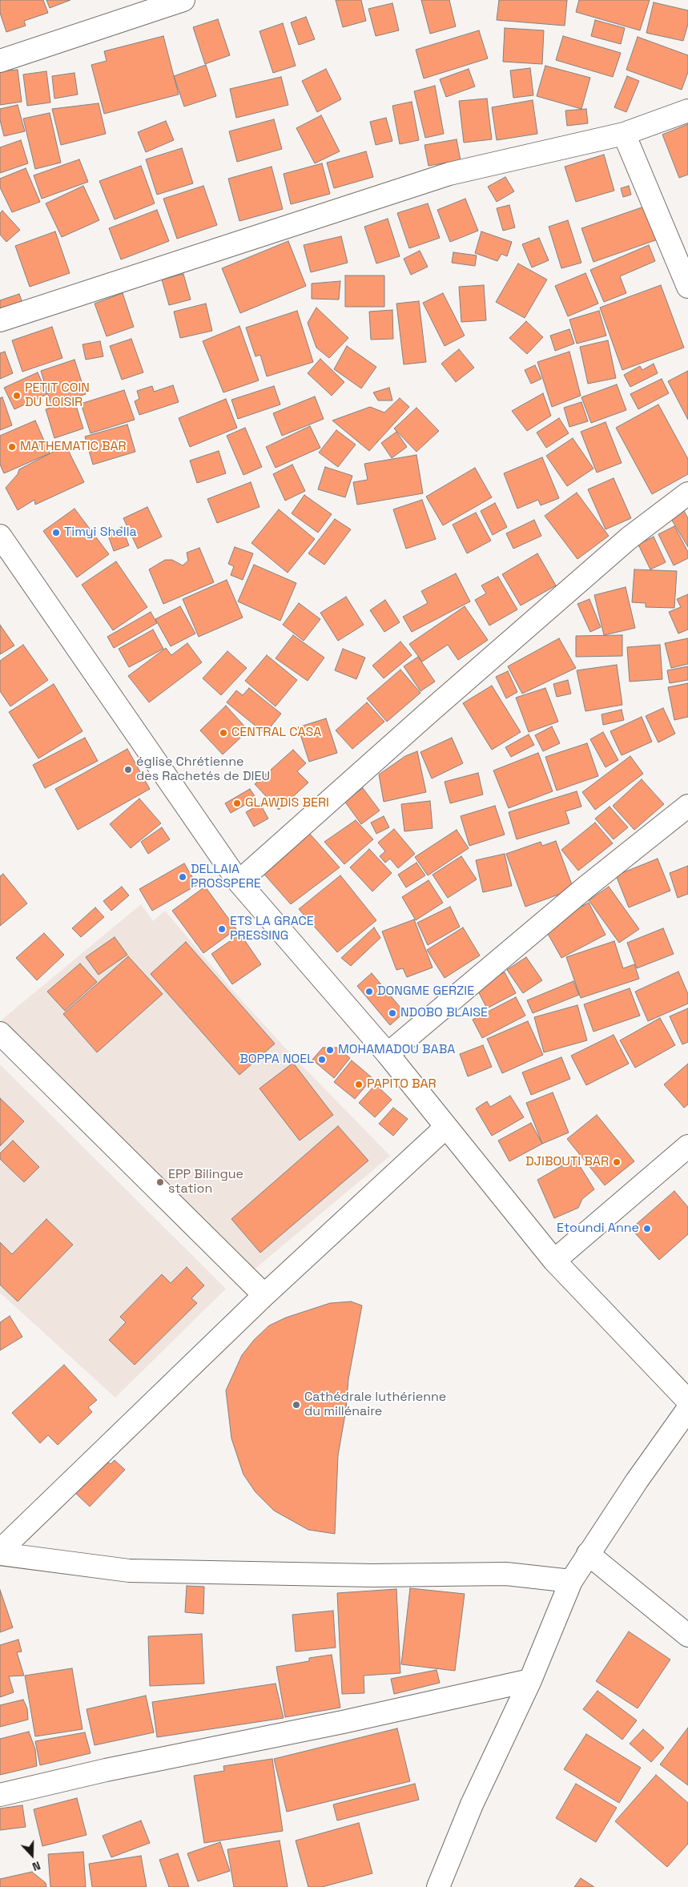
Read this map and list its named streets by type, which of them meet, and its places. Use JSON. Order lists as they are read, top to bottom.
{
  "places": [
    "PETIT COIN DU LOISIR",
    "MATHEMATIC BAR",
    "Timyi Shella",
    "CENTRAL CASA",
    "église Chrétienne des Rachetés de DIEU",
    "GLAWDIS BERI",
    "DELLAIA PROSSPERE",
    "ETS LA GRACE PRESSING",
    "DONGME GERZIE",
    "NDOBO BLAISE",
    "MOHAMADOU BABA",
    "BOPPA NOEL",
    "PAPITO BAR",
    "DJIBOUTI BAR",
    "EPP Bilingue station",
    "Etoundi Anne",
    "Cathédrale luthérienne du millénaire"
  ],
  "north": "bottom"
}
